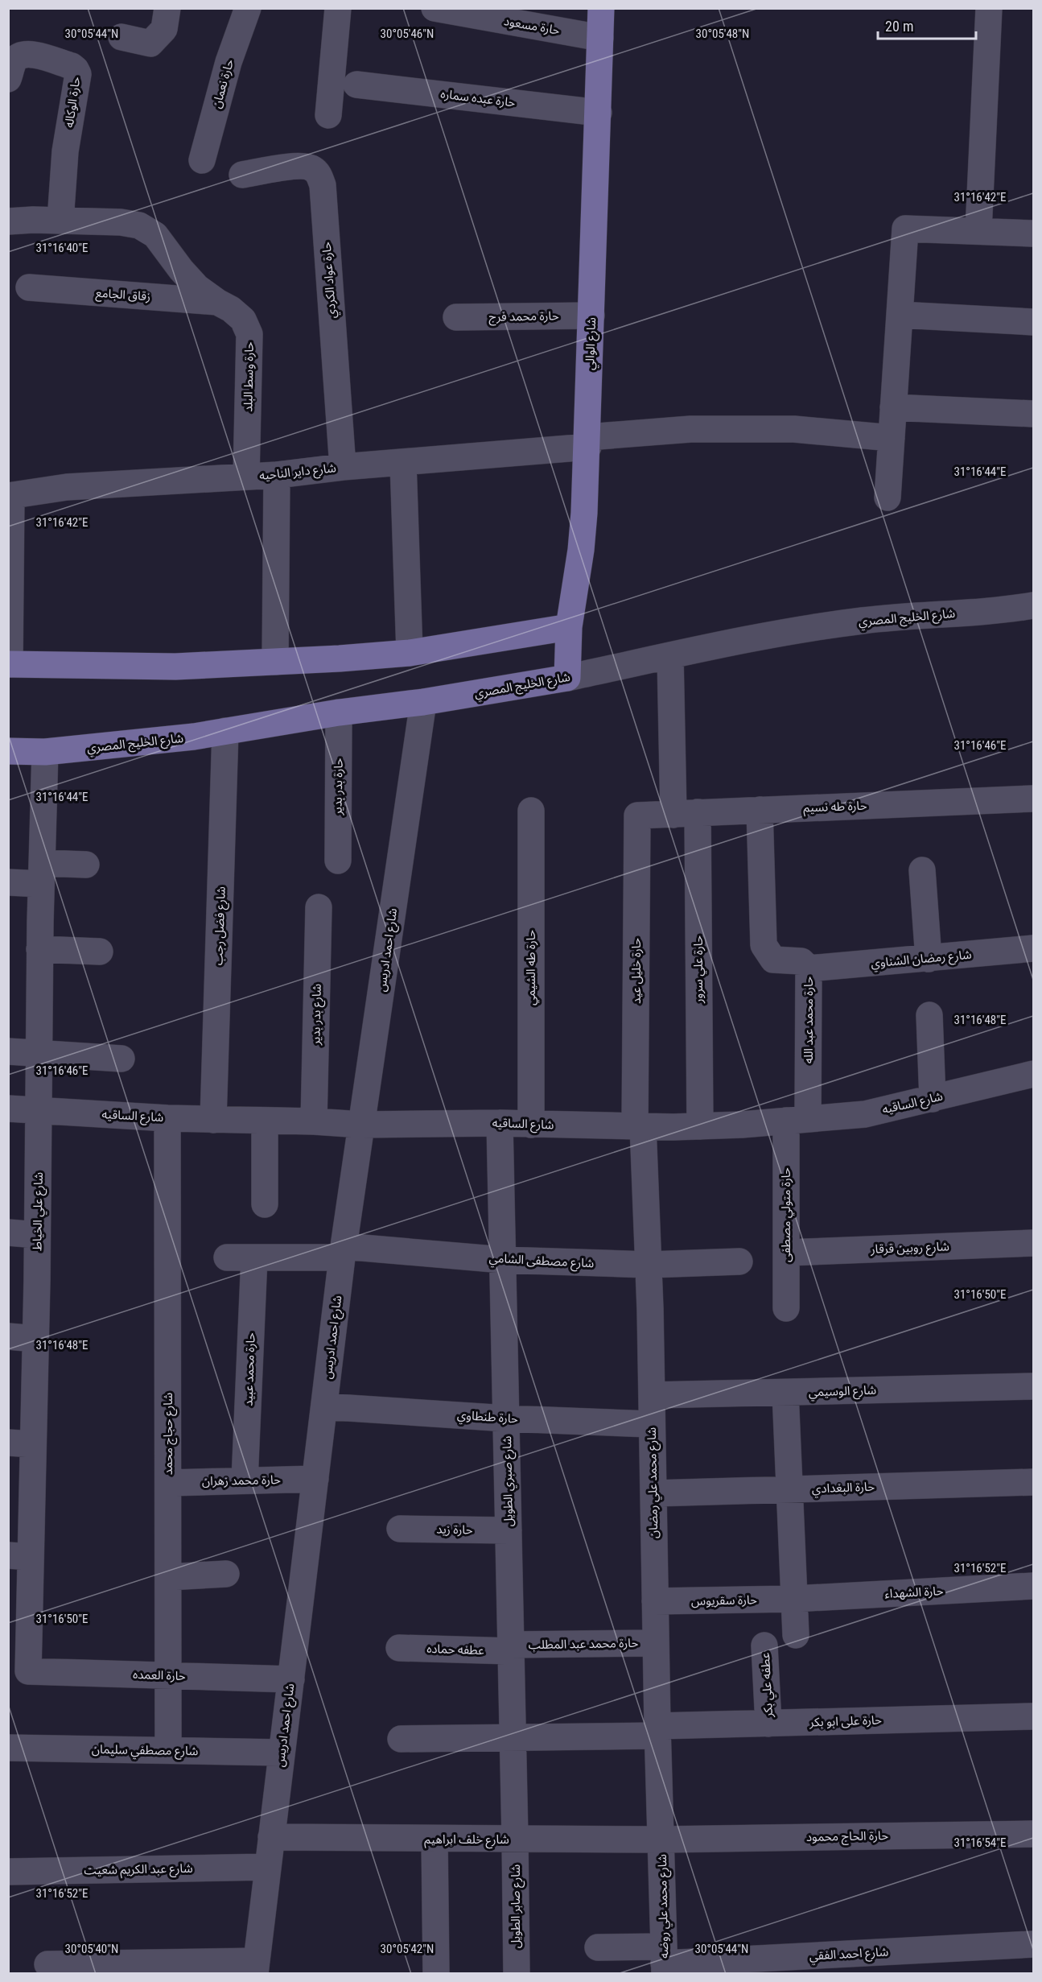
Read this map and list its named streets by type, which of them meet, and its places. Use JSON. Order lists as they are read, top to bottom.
{
  "streets": {
    "main road": ["شارع الوالي", "شارع الخليج المصري"],
    "street": [
      "حارة مسعود",
      "حارة نعمان",
      "حارة عبده سماره",
      "حارة الوكاله",
      "حارة عواد الكردي",
      "زقاق الجامع",
      "حارة محمد فرج",
      "حارة وسط البلد",
      "شارع داير الناحيه",
      "حارة بدر بدير",
      "حارة طه نسيم",
      "شارع فضل رجب",
      "شارع احمد ادريس",
      "شارع رمضان الشناوي",
      "حارة طه الشيمي",
      "حارة علي سرور",
      "حارة خليل عيد",
      "شارع بدر بدير",
      "حارة محمد عبد الله",
      "شارع الساقيه",
      "شارع علي الخياط",
      "حارة متولي مصطفى",
      "شارع روبين قرقار",
      "شارع مصطفى الشامي",
      "حارة محمد عبيد",
      "شارع الوسيمي",
      "حارة طنطاوي",
      "شارع حجاج محمد",
      "حارة محمد زهران",
      "شارع صبري الطويل",
      "شارع محمد علي رمضان",
      "حارة البغدادي",
      "حارة زيد",
      "حارة الشهداء",
      "حارة سقريوس",
      "حارة محمد عبد المطلب",
      "عطفه حماده",
      "حارة العمده",
      "عطفه علي بكر",
      "حارة على ابو بكر",
      "شارع مصطفي سليمان",
      "حارة الحاج محمود",
      "شارع خلف ابراهيم",
      "شارع عبد الكريم شعيت",
      "شارع صابر الطويل",
      "شارع محمد علي روضه",
      "شارع احمد الفقي"
    ]
  },
  "crossings": [
    ["حارة مسعود", "شارع الوالي"],
    ["حارة عبده سماره", "شارع الوالي"],
    ["حارة الوكاله", "حارة وسط البلد"],
    ["حارة عواد الكردي", "شارع داير الناحيه"],
    ["زقاق الجامع", "حارة وسط البلد"],
    ["حارة محمد فرج", "شارع الوالي"],
    ["شارع الوالي", "شارع داير الناحيه"],
    ["شارع الوالي", "شارع الخليج المصري"],
    ["حارة وسط البلد", "شارع داير الناحيه"],
    ["شارع الخليج المصري", "حارة بدر بدير"],
    ["شارع الخليج المصري", "شارع فضل رجب"],
    ["شارع الخليج المصري", "شارع احمد ادريس"],
    ["شارع الخليج المصري", "حارة علي سرور"],
    ["شارع الخليج المصري", "شارع علي الخياط"],
    ["حارة طه نسيم", "حارة علي سرور"],
    ["حارة طه نسيم", "حارة خليل عيد"],
    ["حارة طه نسيم", "حارة محمد عبد الله"],
    ["شارع فضل رجب", "شارع الساقيه"],
    ["شارع احمد ادريس", "شارع الساقيه"],
    ["شارع احمد ادريس", "شارع مصطفى الشامي"],
    ["شارع احمد ادريس", "حارة طنطاوي"],
    ["شارع احمد ادريس", "حارة محمد زهران"],
    ["شارع احمد ادريس", "حارة العمده"],
    ["شارع احمد ادريس", "شارع مصطفي سليمان"],
    ["شارع احمد ادريس", "شارع خلف ابراهيم"],
    ["شارع احمد ادريس", "شارع عبد الكريم شعيت"],
    ["شارع رمضان الشناوي", "حارة محمد عبد الله"],
    ["حارة طه الشيمي", "شارع الساقيه"],
    ["حارة علي سرور", "شارع الساقيه"],
    ["حارة خليل عيد", "شارع الساقيه"],
    ["حارة خليل عيد", "شارع محمد علي رمضان"],
    ["شارع بدر بدير", "شارع الساقيه"],
    ["حارة محمد عبد الله", "شارع الساقيه"],
    ["حارة محمد عبد الله", "حارة متولي مصطفى"],
    ["شارع الساقيه", "شارع علي الخياط"],
    ["شارع الساقيه", "حارة متولي مصطفى"],
    ["شارع الساقيه", "شارع حجاج محمد"],
    ["شارع الساقيه", "شارع صبري الطويل"],
    ["شارع الساقيه", "شارع محمد علي رمضان"],
    ["شارع علي الخياط", "حارة العمده"],
    ["حارة متولي مصطفى", "شارع روبين قرقار"],
    ["شارع مصطفى الشامي", "حارة محمد عبيد"],
    ["شارع مصطفى الشامي", "شارع صبري الطويل"],
    ["شارع مصطفى الشامي", "شارع محمد علي رمضان"],
    ["حارة محمد عبيد", "حارة محمد زهران"],
    ["شارع الوسيمي", "شارع محمد علي رمضان"],
    ["حارة طنطاوي", "شارع صبري الطويل"],
    ["حارة طنطاوي", "شارع محمد علي رمضان"],
    ["شارع حجاج محمد", "حارة محمد زهران"],
    ["شارع حجاج محمد", "حارة العمده"],
    ["شارع حجاج محمد", "شارع مصطفي سليمان"],
    ["شارع صبري الطويل", "حارة زيد"],
    ["شارع صبري الطويل", "حارة محمد عبد المطلب"],
    ["شارع صبري الطويل", "عطفه حماده"],
    ["شارع صبري الطويل", "حارة على ابو بكر"],
    ["شارع صبري الطويل", "شارع خلف ابراهيم"],
    ["شارع صبري الطويل", "شارع صابر الطويل"],
    ["شارع محمد علي رمضان", "حارة البغدادي"],
    ["شارع محمد علي رمضان", "حارة سقريوس"],
    ["شارع محمد علي رمضان", "حارة محمد عبد المطلب"],
    ["شارع محمد علي رمضان", "حارة على ابو بكر"],
    ["شارع محمد علي رمضان", "حارة الحاج محمود"],
    ["شارع محمد علي رمضان", "شارع خلف ابراهيم"],
    ["شارع محمد علي رمضان", "شارع محمد علي روضه"],
    ["حارة الشهداء", "حارة سقريوس"],
    ["حارة محمد عبد المطلب", "عطفه حماده"],
    ["عطفه علي بكر", "حارة على ابو بكر"],
    ["حارة الحاج محمود", "شارع خلف ابراهيم"],
    ["حارة الحاج محمود", "شارع محمد علي روضه"],
    ["شارع خلف ابراهيم", "شارع صابر الطويل"],
    ["شارع خلف ابراهيم", "شارع محمد علي روضه"],
    ["شارع محمد علي روضه", "شارع احمد الفقي"]
  ],
  "scale_bar": "20 m",
  "coordinates": [
    "30°05'44\"N",
    "30°05'46\"N",
    "30°05'48\"N",
    "31°16'42\"E",
    "31°16'40\"E",
    "31°16'44\"E",
    "31°16'46\"E",
    "31°16'48\"E",
    "31°16'50\"E",
    "31°16'52\"E",
    "31°16'54\"E",
    "30°05'40\"N",
    "30°05'42\"N"
  ]
}
